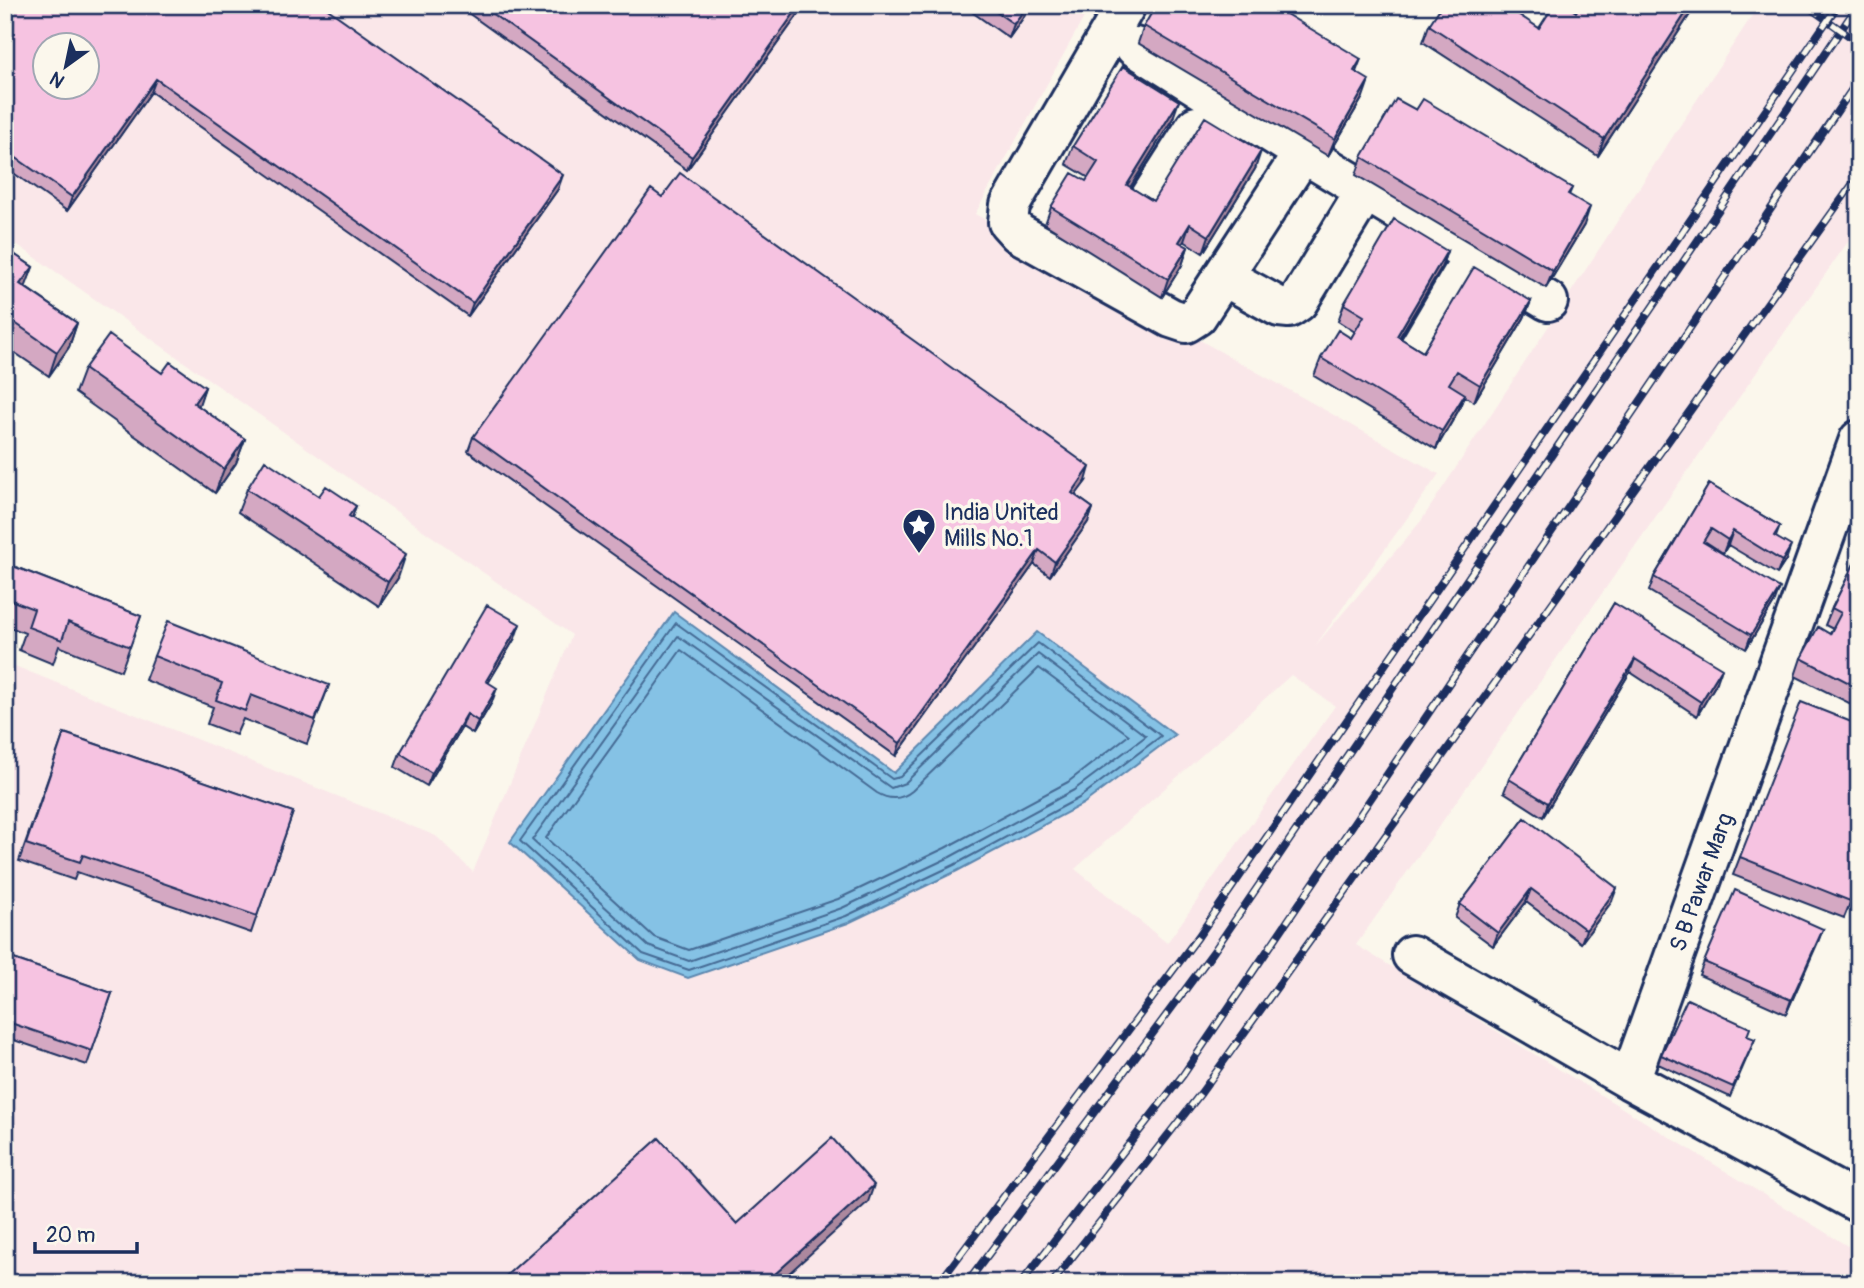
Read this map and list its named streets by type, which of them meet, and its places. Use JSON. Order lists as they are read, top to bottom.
{
  "streets": {
    "street": ["S B Pawar Marg"]
  },
  "places": {
    "place": ["India United Mills No.1"]
  },
  "scale_bar": "20 m",
  "north": "bottom left"
}
